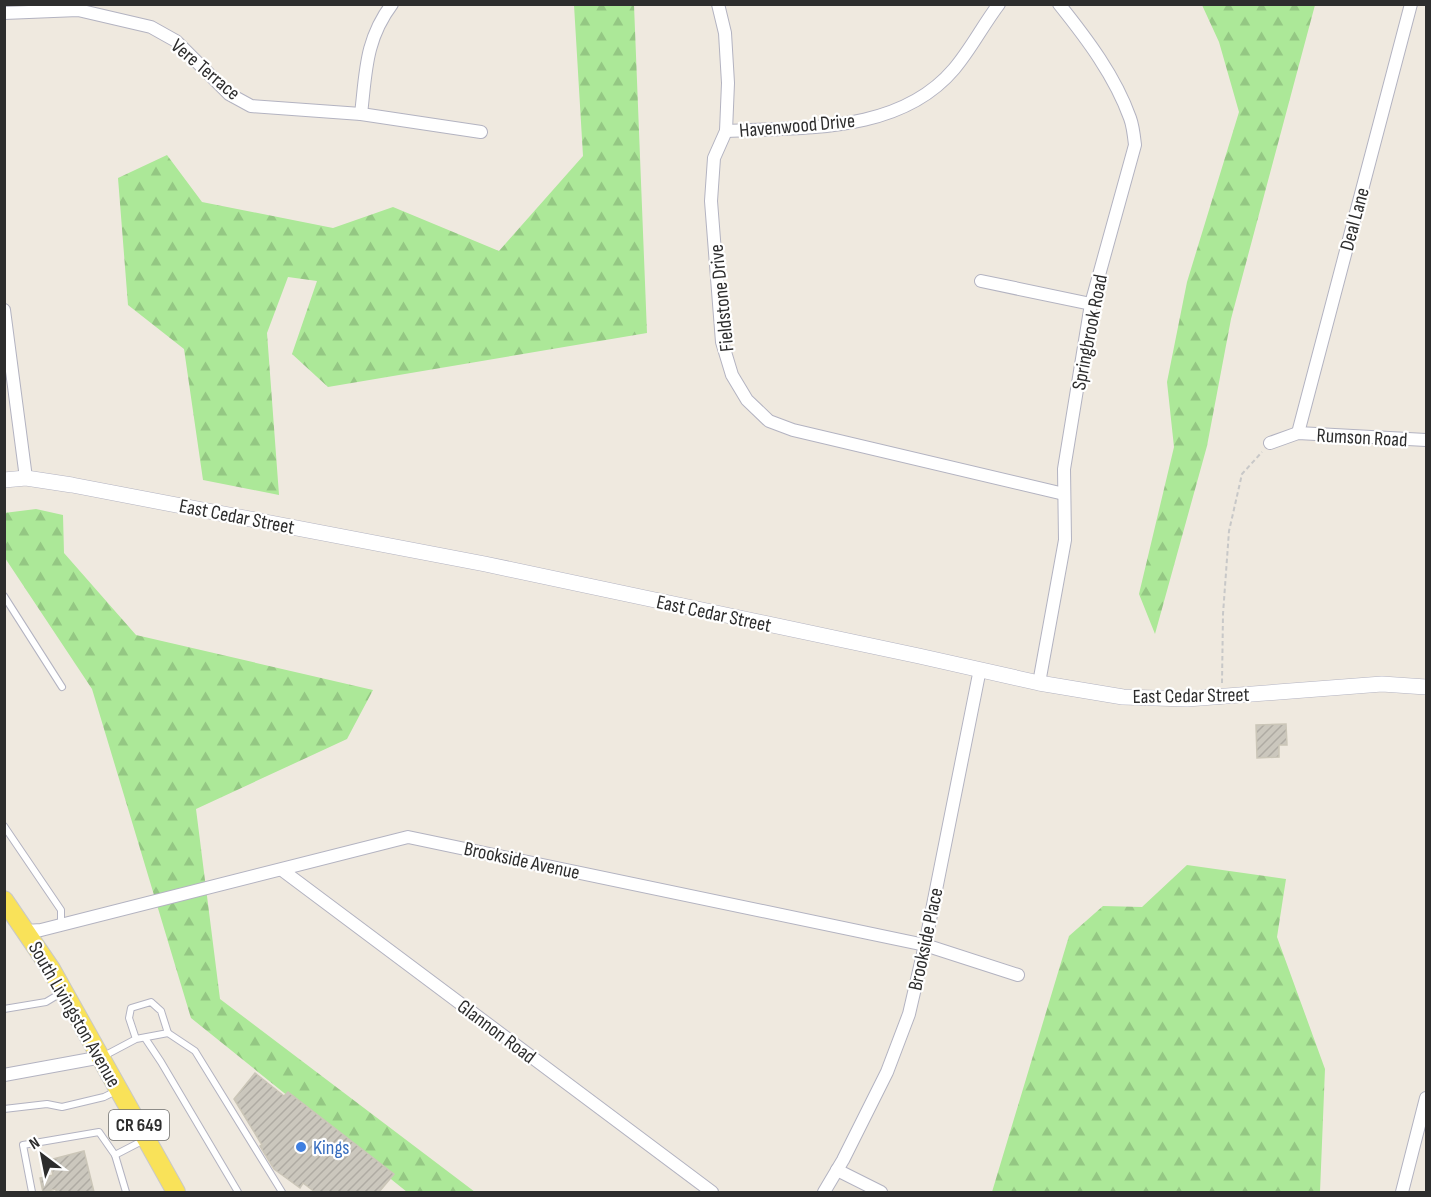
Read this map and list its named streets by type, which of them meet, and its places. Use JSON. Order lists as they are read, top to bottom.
{
  "streets": {
    "main road": ["South Livingston Avenue", "CR 649"],
    "street": [
      "Vere Terrace",
      "Havenwood Drive",
      "Deal Lane",
      "Fieldstone Drive",
      "Springbrook Road",
      "Rumson Road",
      "East Cedar Street",
      "Brookside Avenue",
      "Brookside Place",
      "Glannon Road"
    ]
  },
  "crossings": [
    ["Havenwood Drive", "Fieldstone Drive"],
    ["Deal Lane", "Rumson Road"],
    ["Fieldstone Drive", "Springbrook Road"],
    ["Springbrook Road", "East Cedar Street"],
    ["East Cedar Street", "Brookside Place"],
    ["Brookside Avenue", "Brookside Place"],
    ["Brookside Avenue", "South Livingston Avenue"],
    ["Brookside Avenue", "Glannon Road"]
  ],
  "places": ["Kings"],
  "north": "top left"
}
